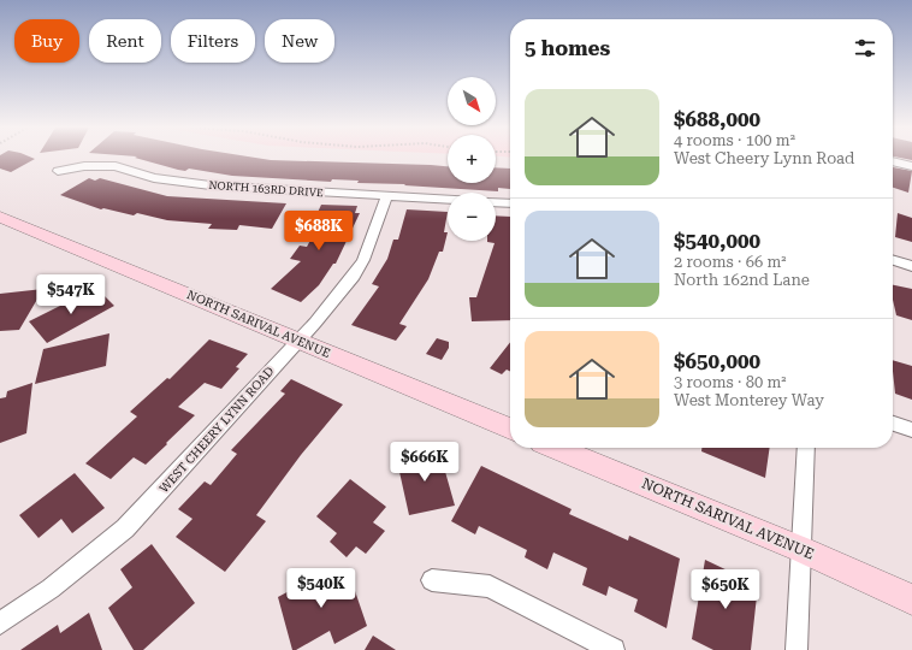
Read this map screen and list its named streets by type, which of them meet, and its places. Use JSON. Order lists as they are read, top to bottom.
{
  "streets": {
    "street": ["NORTH 163RD DRIVE", "NORTH SARIVAL AVENUE", "WEST CHEERY LYNN ROAD"]
  },
  "crossings": [
    ["NORTH 163RD DRIVE", "WEST CHEERY LYNN ROAD"],
    ["NORTH SARIVAL AVENUE", "WEST CHEERY LYNN ROAD"]
  ],
  "north": "bottom right",
  "page": {
    "chip": [
      "Buy",
      "Rent",
      "Filters",
      "New"
    ],
    "heading": "5 homes",
    "map_buttons": ["+", "−"],
    "list": [
      {
        "name": "$688,000",
        "note": "4 rooms · 100 m² · West Cheery Lynn Road"
      },
      {
        "name": "$540,000",
        "note": "2 rooms · 66 m² · North 162nd Lane"
      },
      {
        "name": "$650,000",
        "note": "3 rooms · 80 m² · West Monterey Way"
      }
    ],
    "price": [
      "$688K",
      "$547K",
      "$666K",
      "$540K",
      "$650K"
    ]
  }
}
